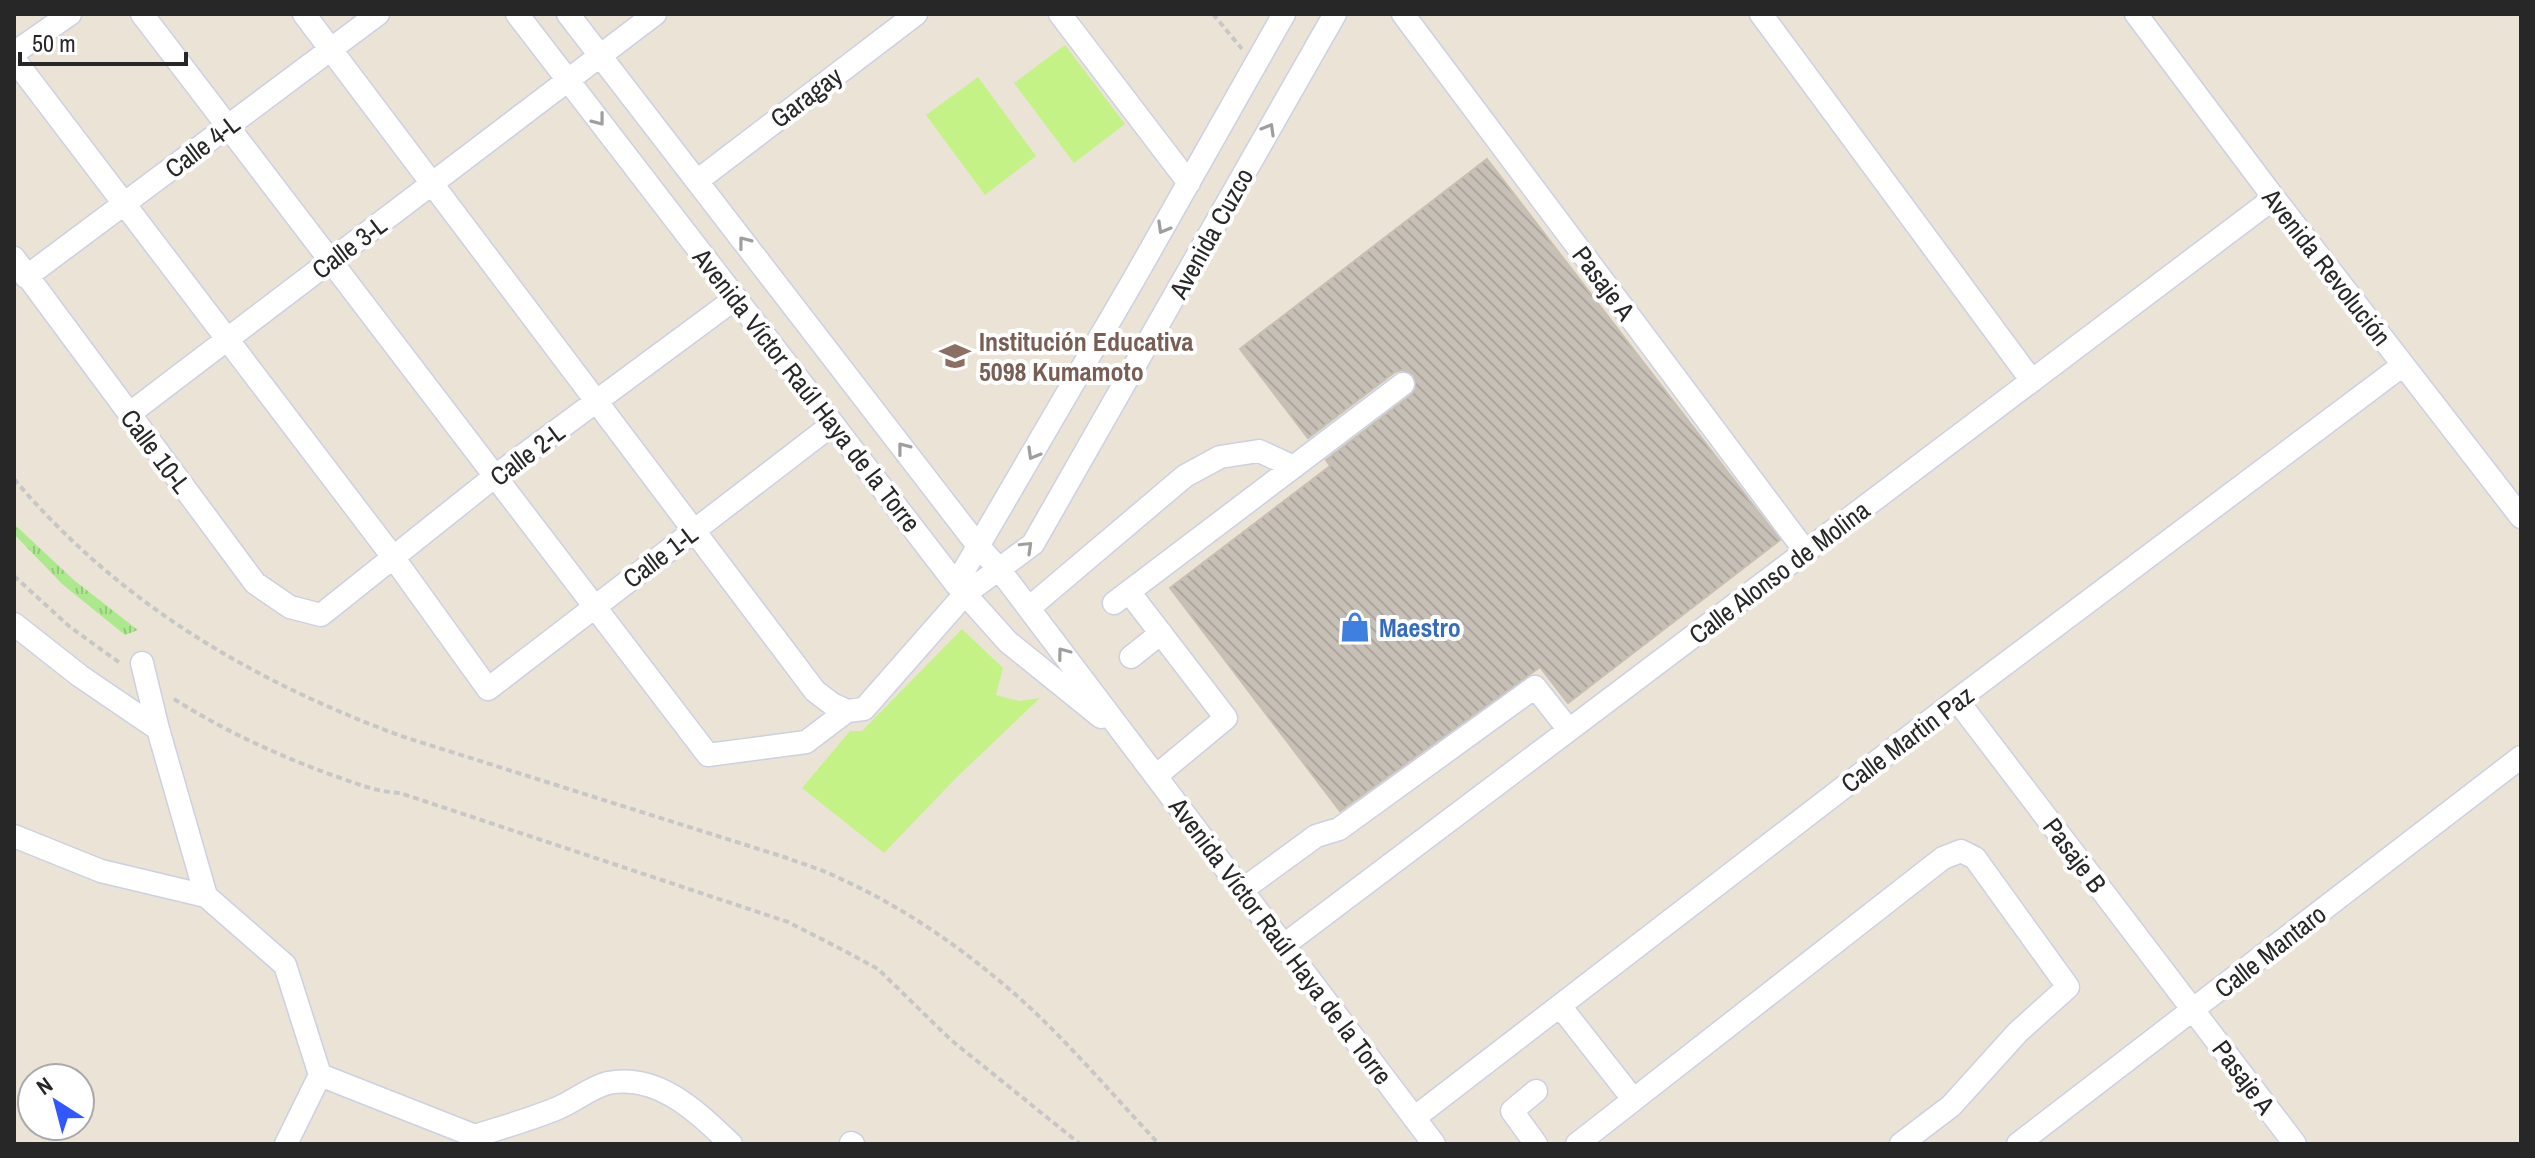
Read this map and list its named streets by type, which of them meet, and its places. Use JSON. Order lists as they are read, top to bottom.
{
  "streets": {
    "street": [
      "Garagay",
      "Calle 4-L",
      "Avenida Cuzco",
      "Calle 3-L",
      "Avenida Revolución",
      "Pasaje A",
      "Avenida Víctor Raúl Haya de la Torre",
      "Calle 10-L",
      "Calle 2-L",
      "Calle 1-L",
      "Calle Alonso de Molina",
      "Calle Martin Paz",
      "Pasaje B",
      "Calle Mantaro"
    ]
  },
  "crossings": [
    ["Garagay", "Avenida Víctor Raúl Haya de la Torre"],
    ["Calle 4-L", "Calle 10-L"],
    ["Avenida Cuzco", "Avenida Víctor Raúl Haya de la Torre"],
    ["Calle 3-L", "Avenida Víctor Raúl Haya de la Torre"],
    ["Calle 3-L", "Calle 10-L"],
    ["Avenida Revolución", "Calle Alonso de Molina"],
    ["Avenida Revolución", "Calle Martin Paz"],
    ["Pasaje A", "Calle Alonso de Molina"],
    ["Pasaje A", "Pasaje B"],
    ["Pasaje A", "Calle Mantaro"],
    ["Avenida Víctor Raúl Haya de la Torre", "Calle 2-L"],
    ["Avenida Víctor Raúl Haya de la Torre", "Calle 1-L"],
    ["Avenida Víctor Raúl Haya de la Torre", "Calle Alonso de Molina"],
    ["Avenida Víctor Raúl Haya de la Torre", "Calle Martin Paz"],
    ["Calle 10-L", "Calle 2-L"],
    ["Calle 2-L", "Calle 1-L"],
    ["Calle Martin Paz", "Pasaje B"],
    ["Pasaje B", "Calle Mantaro"]
  ],
  "places": {
    "school or university": ["Institución Educativa 5098 Kumamoto"],
    "shop": ["Maestro"]
  },
  "scale_bar": "50 m",
  "north": "top left"
}
